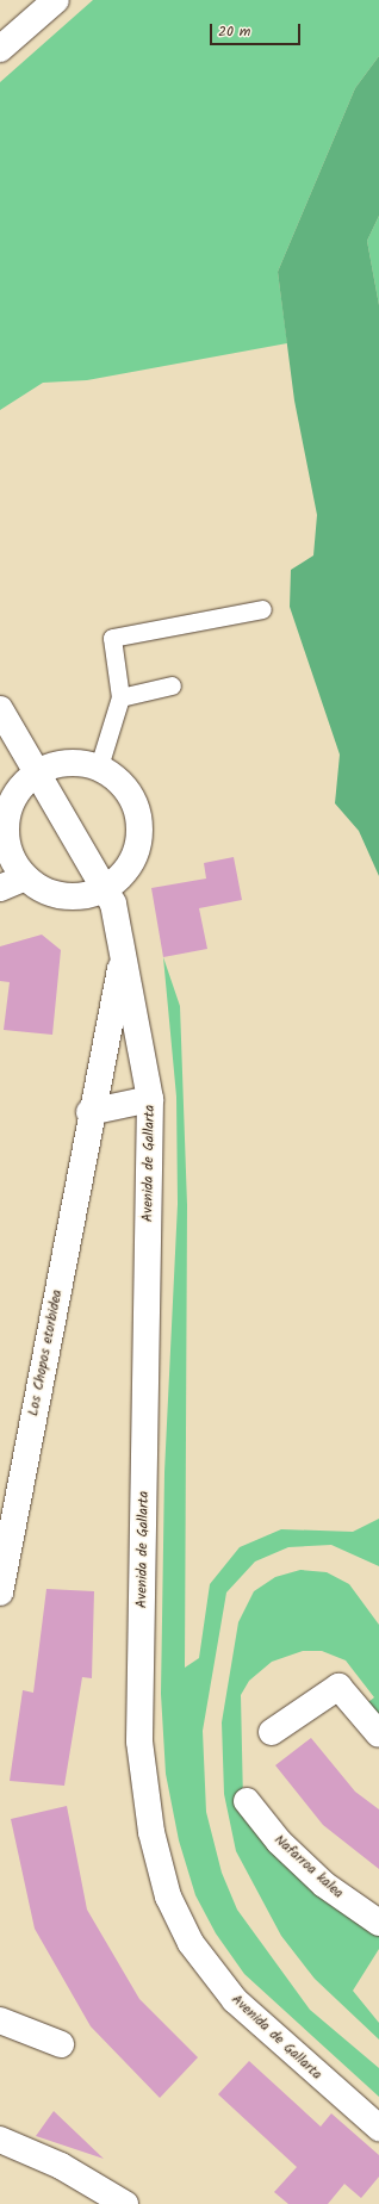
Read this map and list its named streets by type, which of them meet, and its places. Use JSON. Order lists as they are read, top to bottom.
{
  "streets": {
    "street": ["Avenida de Gallarta", "Los Chopos etorbidea", "Nafarroa kalea"]
  },
  "crossings": [
    ["Avenida de Gallarta", "Los Chopos etorbidea"]
  ],
  "scale_bar": "20 m"
}
